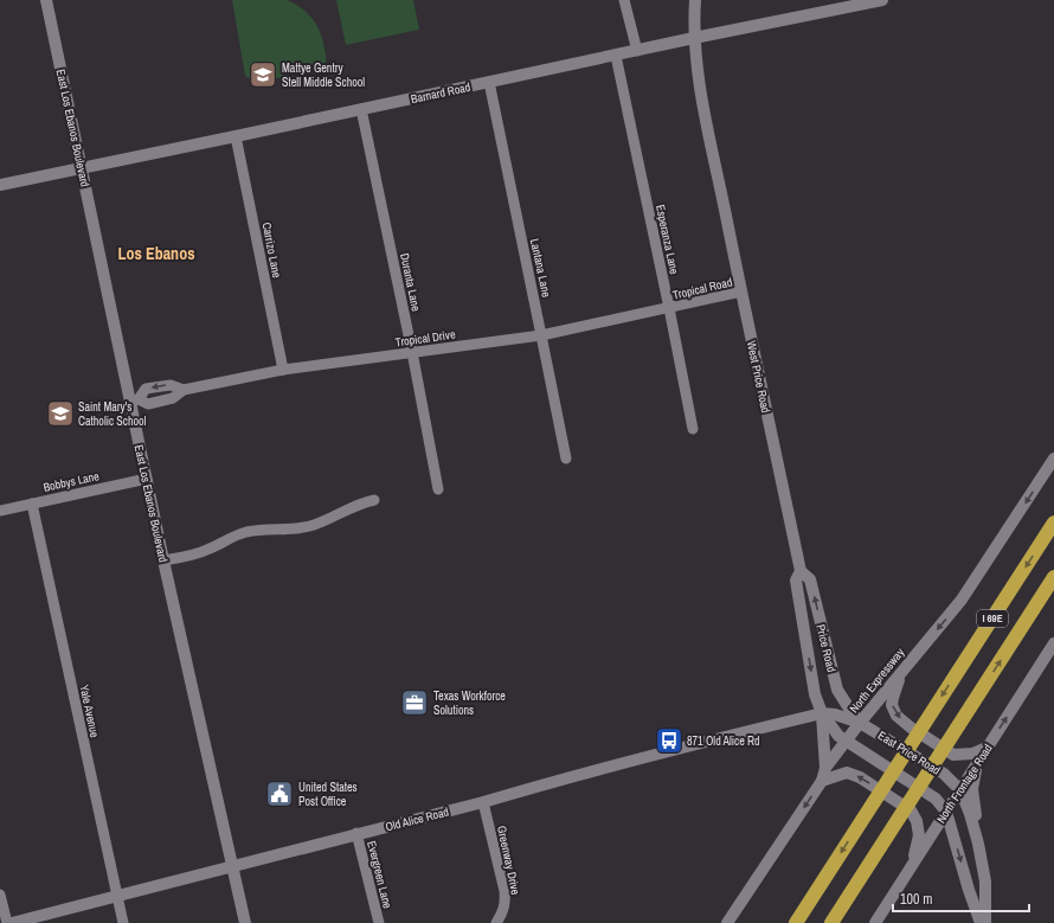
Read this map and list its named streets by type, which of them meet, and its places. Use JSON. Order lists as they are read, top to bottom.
{
  "streets": {
    "highway": ["I 69E"],
    "main road": [
      "Barnard Road",
      "East Los Ebanos Boulevard",
      "West Price Road",
      "Price Road",
      "North Expressway",
      "East Price Road",
      "North Frontage Road",
      "Old Alice Road"
    ],
    "street": [
      "Esperanza Lane",
      "Carrizo Lane",
      "Lantana Lane",
      "Duranta Lane",
      "Tropical Road",
      "Tropical Drive",
      "Bobbys Lane",
      "Yale Avenue",
      "Greenway Drive",
      "Evergreen Lane"
    ]
  },
  "crossings": [
    ["Barnard Road", "East Los Ebanos Boulevard"],
    ["Barnard Road", "Esperanza Lane"],
    ["Barnard Road", "Carrizo Lane"],
    ["Barnard Road", "Lantana Lane"],
    ["Barnard Road", "Duranta Lane"],
    ["Barnard Road", "West Price Road"],
    ["East Los Ebanos Boulevard", "Tropical Drive"],
    ["East Los Ebanos Boulevard", "Bobbys Lane"],
    ["East Los Ebanos Boulevard", "Old Alice Road"],
    ["Esperanza Lane", "Tropical Road"],
    ["Esperanza Lane", "Tropical Drive"],
    ["Carrizo Lane", "Tropical Drive"],
    ["Lantana Lane", "Tropical Drive"],
    ["Duranta Lane", "Tropical Drive"],
    ["Tropical Road", "Tropical Drive"],
    ["Tropical Road", "West Price Road"],
    ["West Price Road", "Price Road"],
    ["West Price Road", "North Expressway"],
    ["West Price Road", "East Price Road"],
    ["West Price Road", "Old Alice Road"],
    ["Bobbys Lane", "Yale Avenue"],
    ["Price Road", "North Expressway"],
    ["Price Road", "East Price Road"],
    ["North Expressway", "East Price Road"],
    ["Yale Avenue", "Old Alice Road"],
    ["East Price Road", "North Frontage Road"],
    ["Old Alice Road", "Greenway Drive"],
    ["Old Alice Road", "Evergreen Lane"]
  ],
  "one_way": ["Price Road", "North Expressway", "North Frontage Road"],
  "districts": ["Los Ebanos"],
  "places": {
    "school or university": ["Mattye Gentry Stell Middle School", "Saint Mary's Catholic School"],
    "office": ["Texas Workforce Solutions"],
    "bus stop": ["871 Old Alice Rd"],
    "public building": ["United States Post Office"]
  },
  "scale_bar": "100 m"
}
